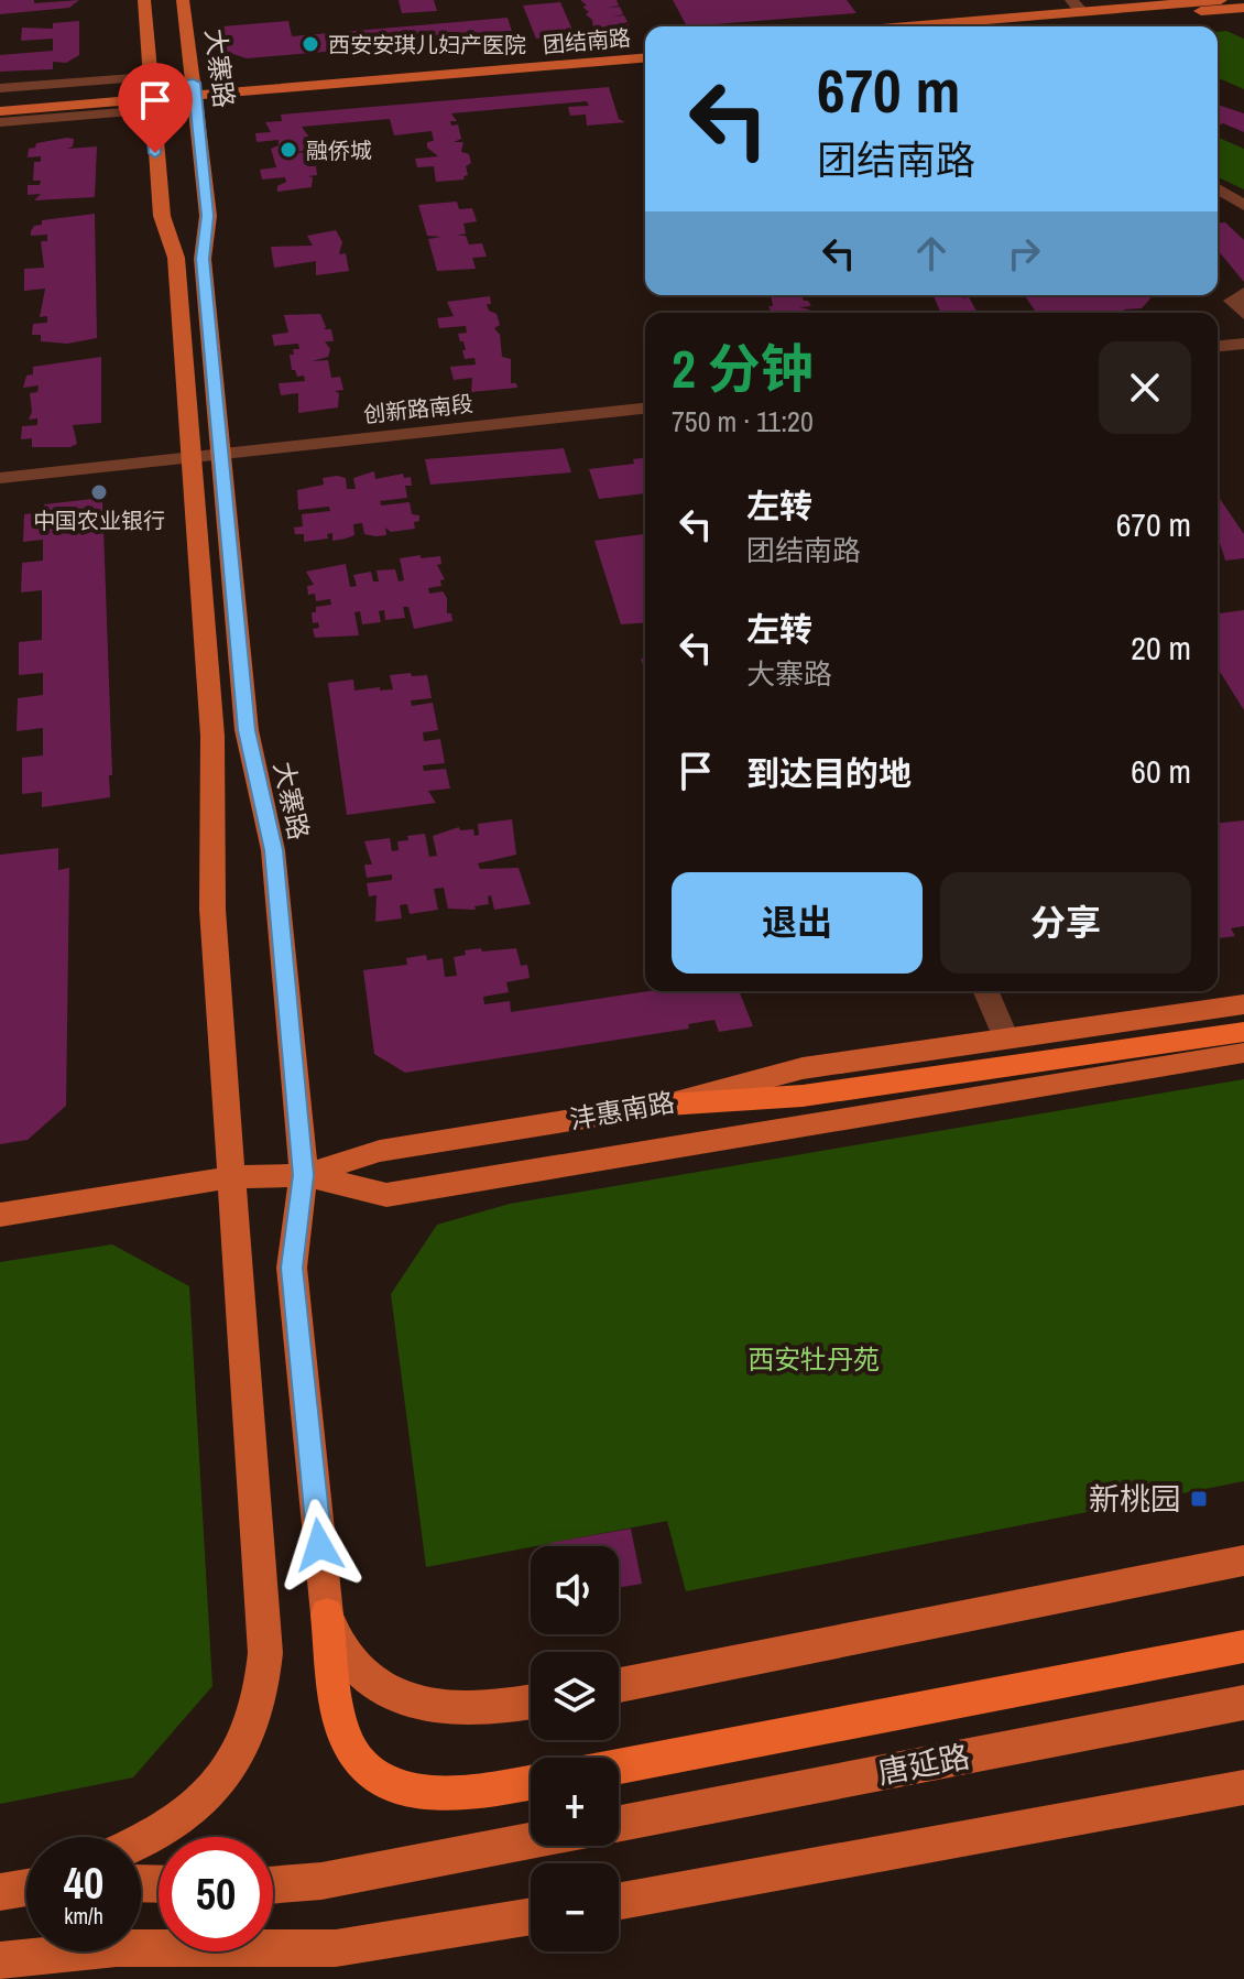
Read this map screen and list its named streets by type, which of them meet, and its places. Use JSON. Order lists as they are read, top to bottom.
{
  "streets": {
    "main road": [
      "团结南路",
      "大寨路",
      "沣惠南路",
      "唐延路"
    ],
    "street": ["创新路南段"]
  },
  "crossings": [
    ["团结南路", "大寨路"],
    ["大寨路", "创新路南段"],
    ["大寨路", "沣惠南路"]
  ],
  "parks": ["西安牡丹苑"],
  "places": {
    "other": ["西安安琪儿妇产医院", "融侨城", "中国农业银行"],
    "transit": ["新桃园"]
  },
  "page": {
    "turn": ["670 m", "团结南路"],
    "heading": ["2 分钟", "750 m · 11:20"],
    "list": [
      {
        "name": "左转",
        "note": "团结南路",
        "value": "670 m"
      },
      {
        "name": "左转",
        "note": "大寨路",
        "value": "20 m"
      },
      {
        "name": "到达目的地",
        "value": "60 m"
      }
    ],
    "buttons": ["退出", "分享"],
    "map_buttons": ["+", "−"],
    "speed": "40 km/h",
    "limit": "50"
  }
}
